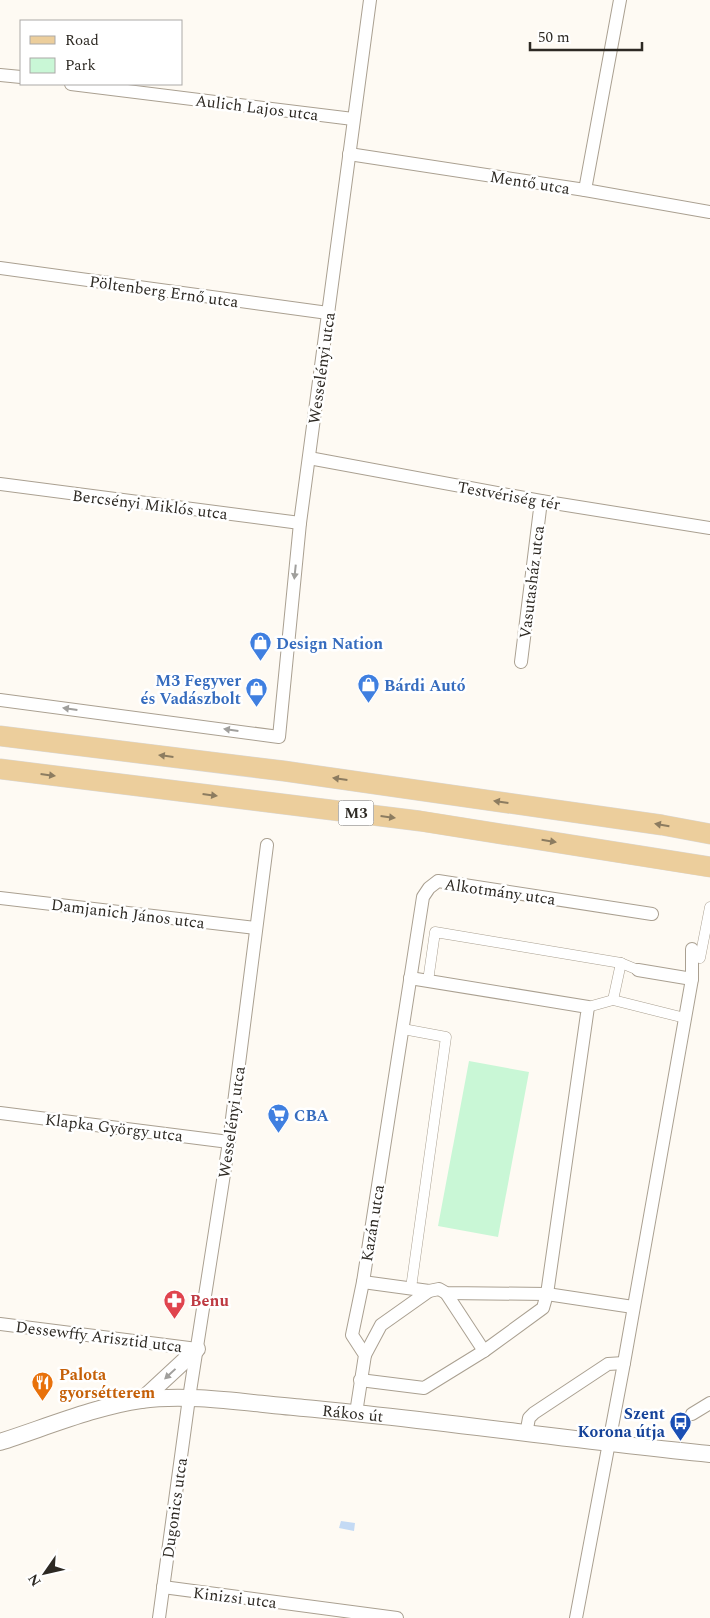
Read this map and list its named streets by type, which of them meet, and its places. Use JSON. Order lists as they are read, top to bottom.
{
  "streets": {
    "main road": ["M3"],
    "street": [
      "Aulich Lajos utca",
      "Mentő utca",
      "Pöltenberg Ernő utca",
      "Wesselényi utca",
      "Testvériség tér",
      "Bercsényi Miklós utca",
      "Vasutasház utca",
      "Alkotmány utca",
      "Damjanich János utca",
      "Klapka György utca",
      "Kazán utca",
      "Dessewffy Arisztid utca",
      "Rákos út",
      "Dugonics utca",
      "Kinizsi utca"
    ]
  },
  "crossings": [
    ["Aulich Lajos utca", "Wesselényi utca"],
    ["Mentő utca", "Wesselényi utca"],
    ["Pöltenberg Ernő utca", "Wesselényi utca"],
    ["Wesselényi utca", "Testvériség tér"],
    ["Wesselényi utca", "Bercsényi Miklós utca"],
    ["Wesselényi utca", "Damjanich János utca"],
    ["Wesselényi utca", "Klapka György utca"],
    ["Wesselényi utca", "Dessewffy Arisztid utca"],
    ["Wesselényi utca", "Rákos út"],
    ["Wesselényi utca", "Dugonics utca"],
    ["Testvériség tér", "Vasutasház utca"],
    ["Alkotmány utca", "Kazán utca"],
    ["Rákos út", "Dugonics utca"],
    ["Dugonics utca", "Kinizsi utca"]
  ],
  "places": {
    "shop": ["Design Nation", "Bárdi Autó", "M3 Fegyver és Vadászbolt"],
    "supermarket": ["CBA"],
    "pharmacy": ["Benu"],
    "restaurant": ["Palota gyorsétterem"],
    "bus stop": ["Szent Korona útja"]
  },
  "legend": ["Road", "Park"],
  "scale_bar": "50 m",
  "north": "bottom left"
}
